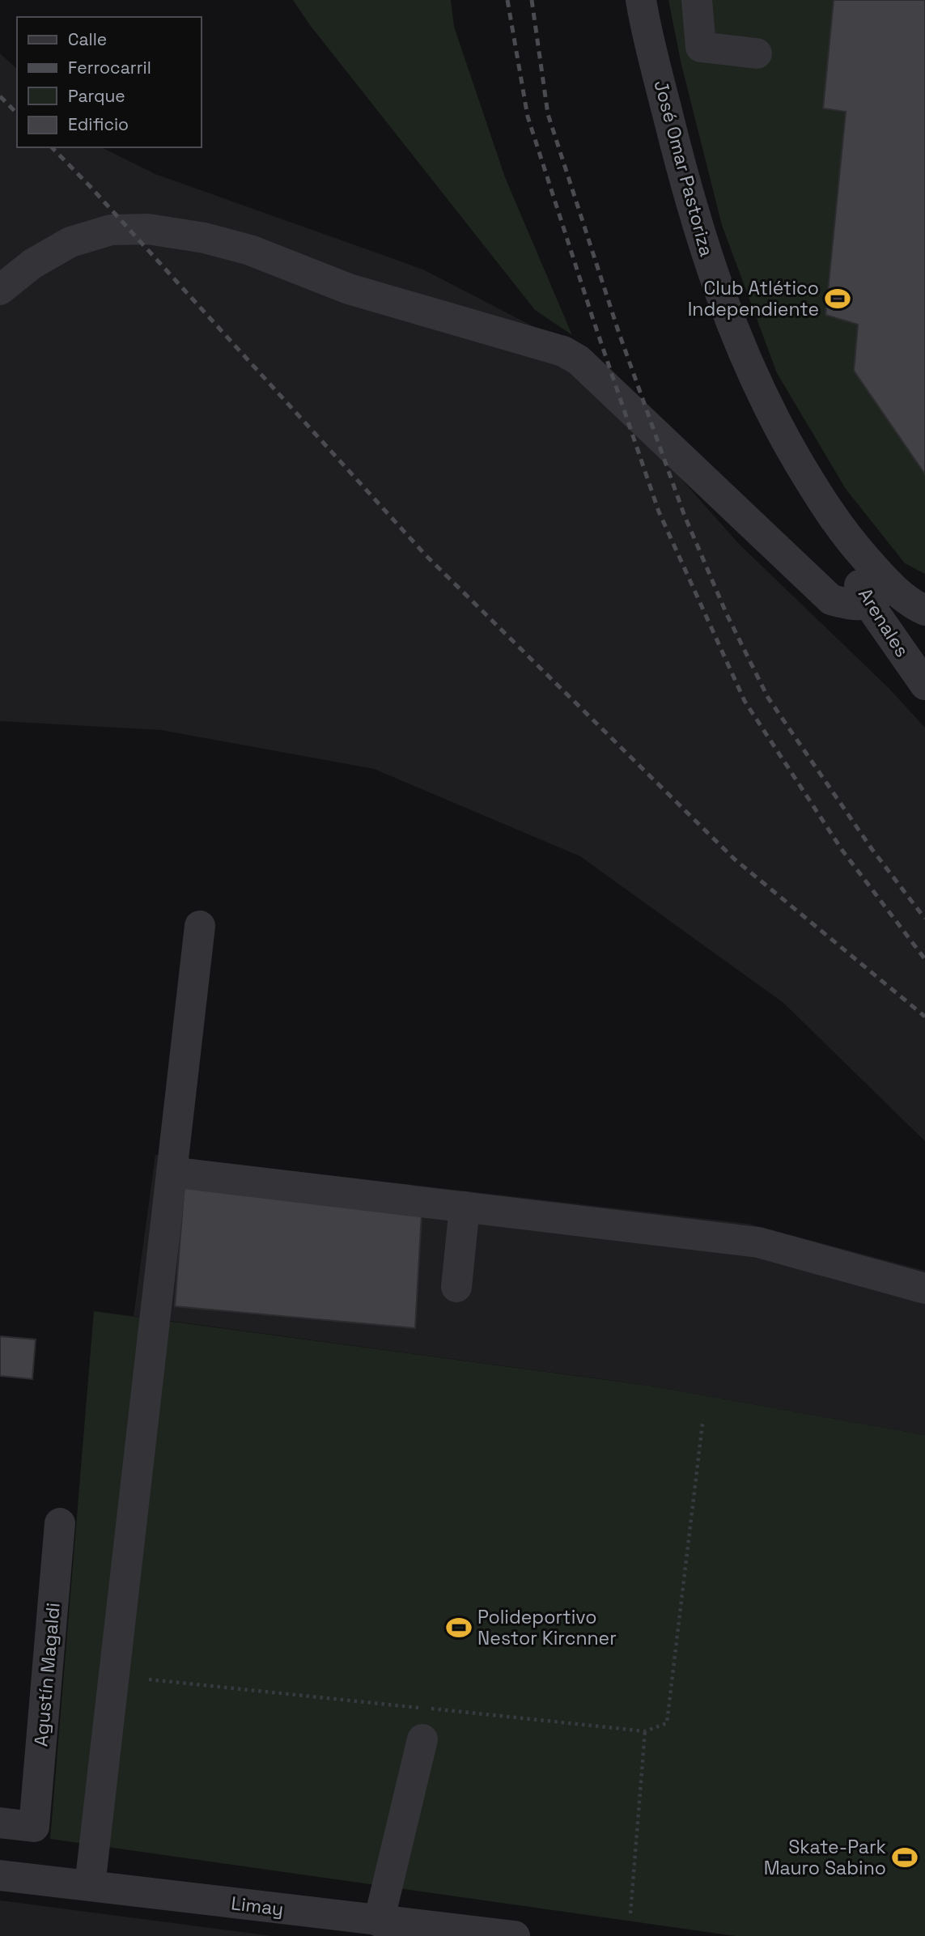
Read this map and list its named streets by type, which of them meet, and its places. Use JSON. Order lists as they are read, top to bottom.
{
  "streets": {
    "street": [
      "José Omar Pastoriza",
      "Arenales",
      "Agustín Magaldi",
      "Limay"
    ]
  },
  "crossings": [
    ["José Omar Pastoriza", "Arenales"]
  ],
  "places": {
    "sports": ["Club Atlético Independiente", "Polideportivo Nestor Kircnner", "Skate-Park Mauro Sabino"]
  },
  "legend": [
    "Calle",
    "Ferrocarril",
    "Parque",
    "Edificio"
  ]
}
